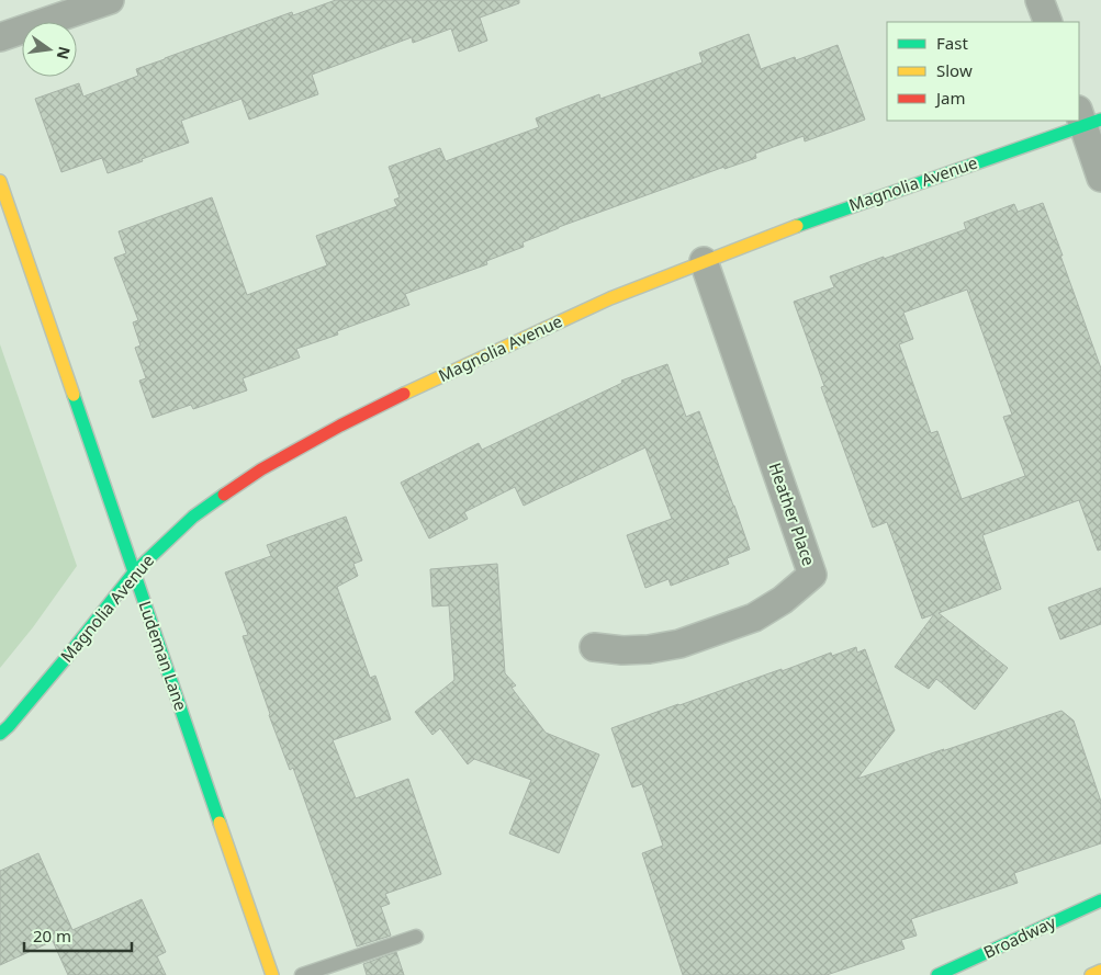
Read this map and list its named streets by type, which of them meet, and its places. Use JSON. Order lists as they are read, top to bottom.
{
  "streets": {
    "main road": ["Magnolia Avenue", "Ludeman Lane", "Broadway"],
    "street": ["Heather Place"]
  },
  "crossings": [
    ["Magnolia Avenue", "Heather Place"],
    ["Magnolia Avenue", "Ludeman Lane"]
  ],
  "legend": ["Fast", "Slow", "Jam"],
  "scale_bar": "20 m",
  "north": "right"
}
